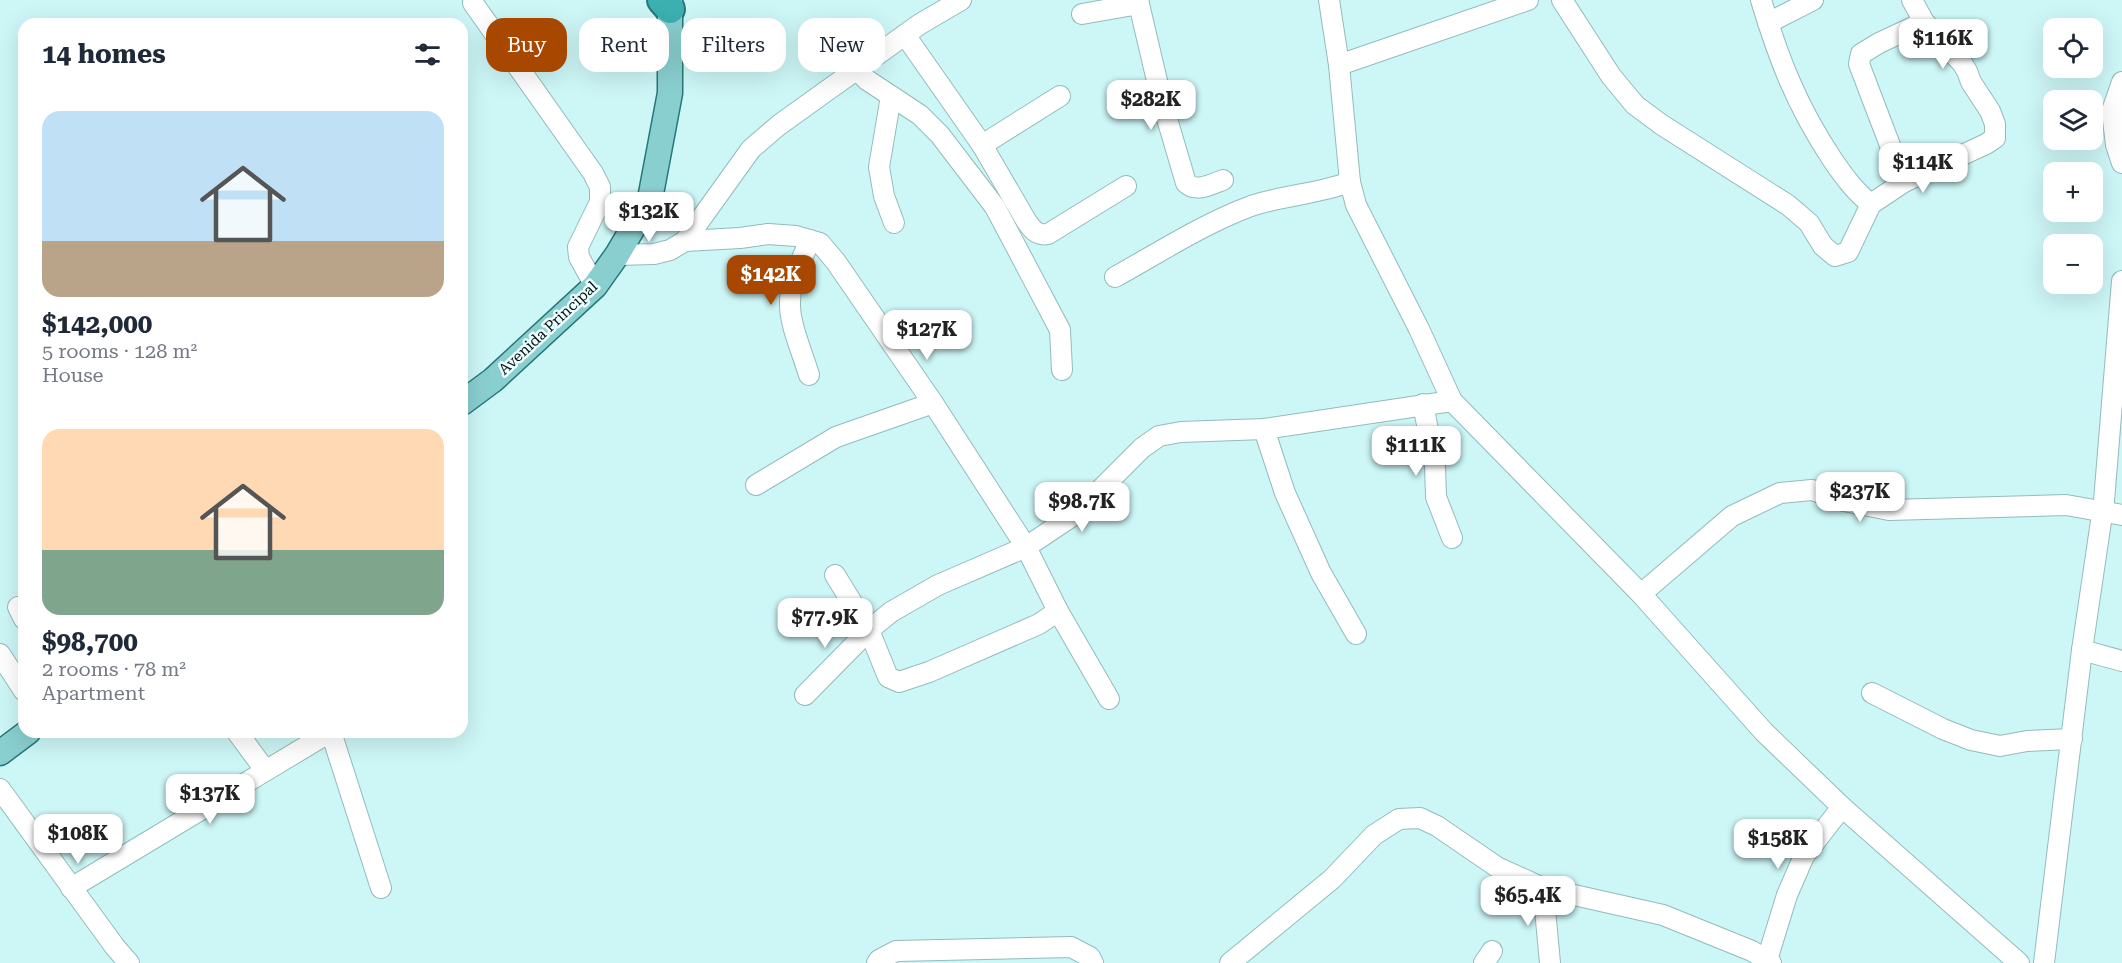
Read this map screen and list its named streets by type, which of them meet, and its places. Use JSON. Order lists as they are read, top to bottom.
{
  "streets": {
    "main road": ["Avenida Principal"]
  },
  "page": {
    "map_buttons": ["+", "−"],
    "chip": [
      "Buy",
      "Rent",
      "Filters",
      "New"
    ],
    "heading": "14 homes",
    "price": [
      "$116K",
      "$282K",
      "$114K",
      "$132K",
      "$142K",
      "$127K",
      "$111K",
      "$237K",
      "$98.7K",
      "$77.9K",
      "$137K",
      "$108K",
      "$158K",
      "$65.4K"
    ],
    "list": [
      {
        "name": "$142,000",
        "note": "5 rooms · 128 m² · House"
      },
      {
        "name": "$98,700",
        "note": "2 rooms · 78 m² · Apartment"
      }
    ]
  }
}
